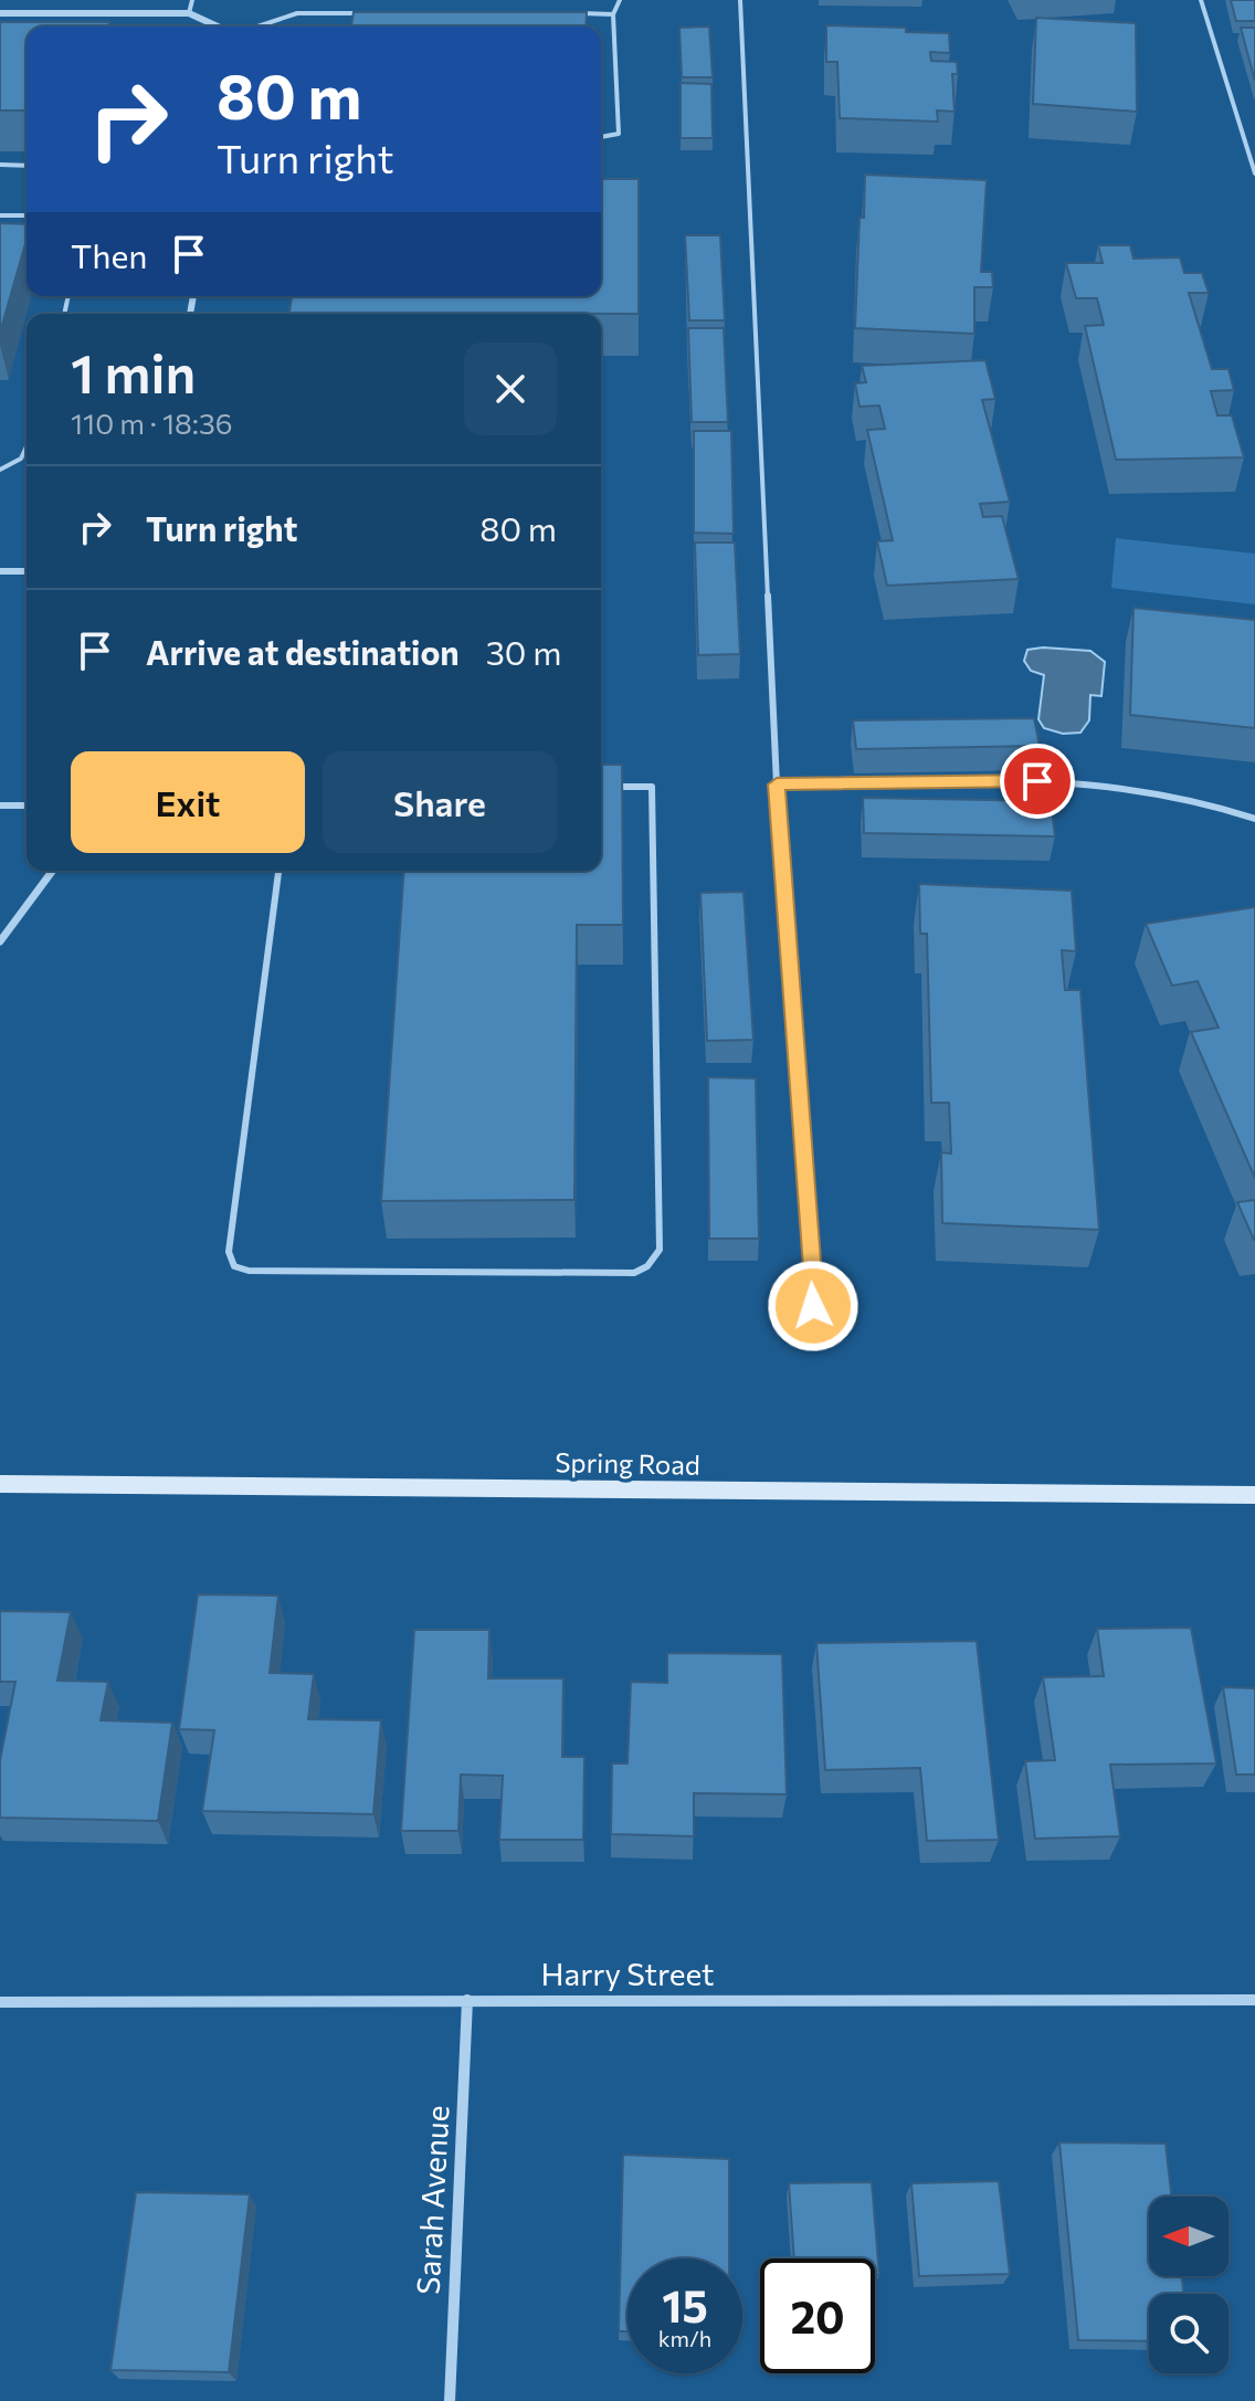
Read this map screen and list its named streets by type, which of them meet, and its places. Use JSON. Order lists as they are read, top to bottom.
{
  "streets": {
    "main road": ["Spring Road"],
    "street": ["Harry Street", "Sarah Avenue"]
  },
  "crossings": [
    ["Harry Street", "Sarah Avenue"]
  ],
  "north": "left",
  "page": {
    "turn": ["80 m", "Turn right"],
    "then": "Then",
    "heading": ["1 min", "110 m · 18:36"],
    "list": [
      {
        "name": "Turn right",
        "value": "80 m"
      },
      {
        "name": "Arrive at destination",
        "value": "30 m"
      }
    ],
    "buttons": ["Exit", "Share"],
    "speed": "15 km/h",
    "limit": "20"
  }
}
